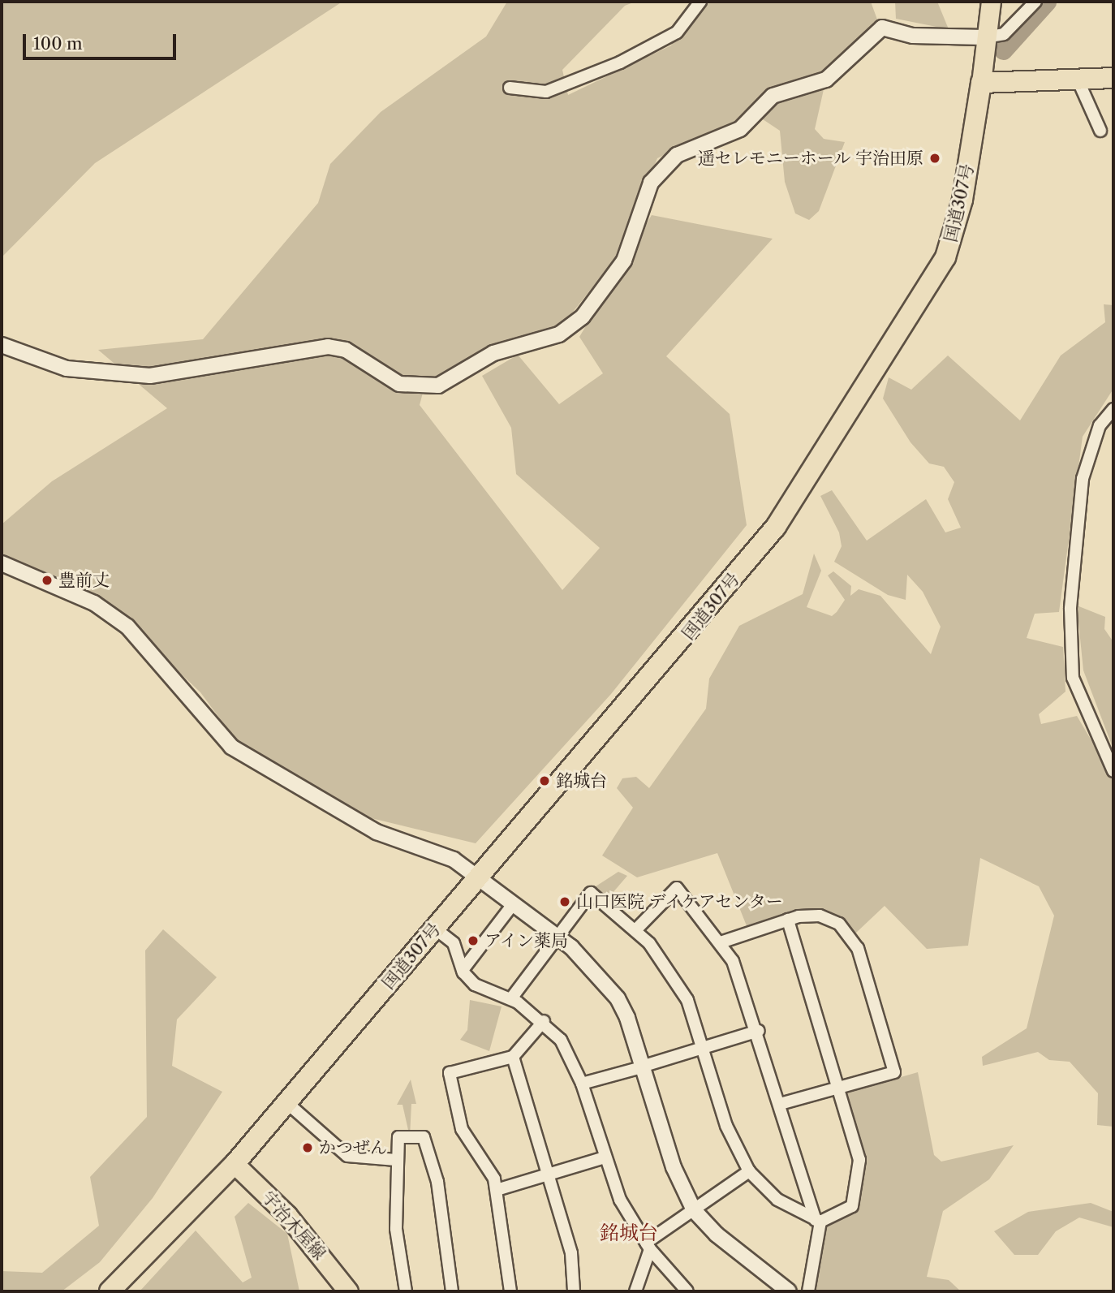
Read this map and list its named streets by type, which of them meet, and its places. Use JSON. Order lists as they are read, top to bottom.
{
  "streets": {
    "highway": ["国道307号"],
    "main road": ["宇治木屋線"]
  },
  "crossings": [
    ["国道307号", "宇治木屋線"]
  ],
  "districts": ["銘城台"],
  "places": [
    "遥セレモニーホール 宇治田原",
    "豊前丈",
    "銘城台",
    "山口医院 デイケアセンター",
    "アイン薬局",
    "かつぜん"
  ],
  "scale_bar": "100 m"
}
